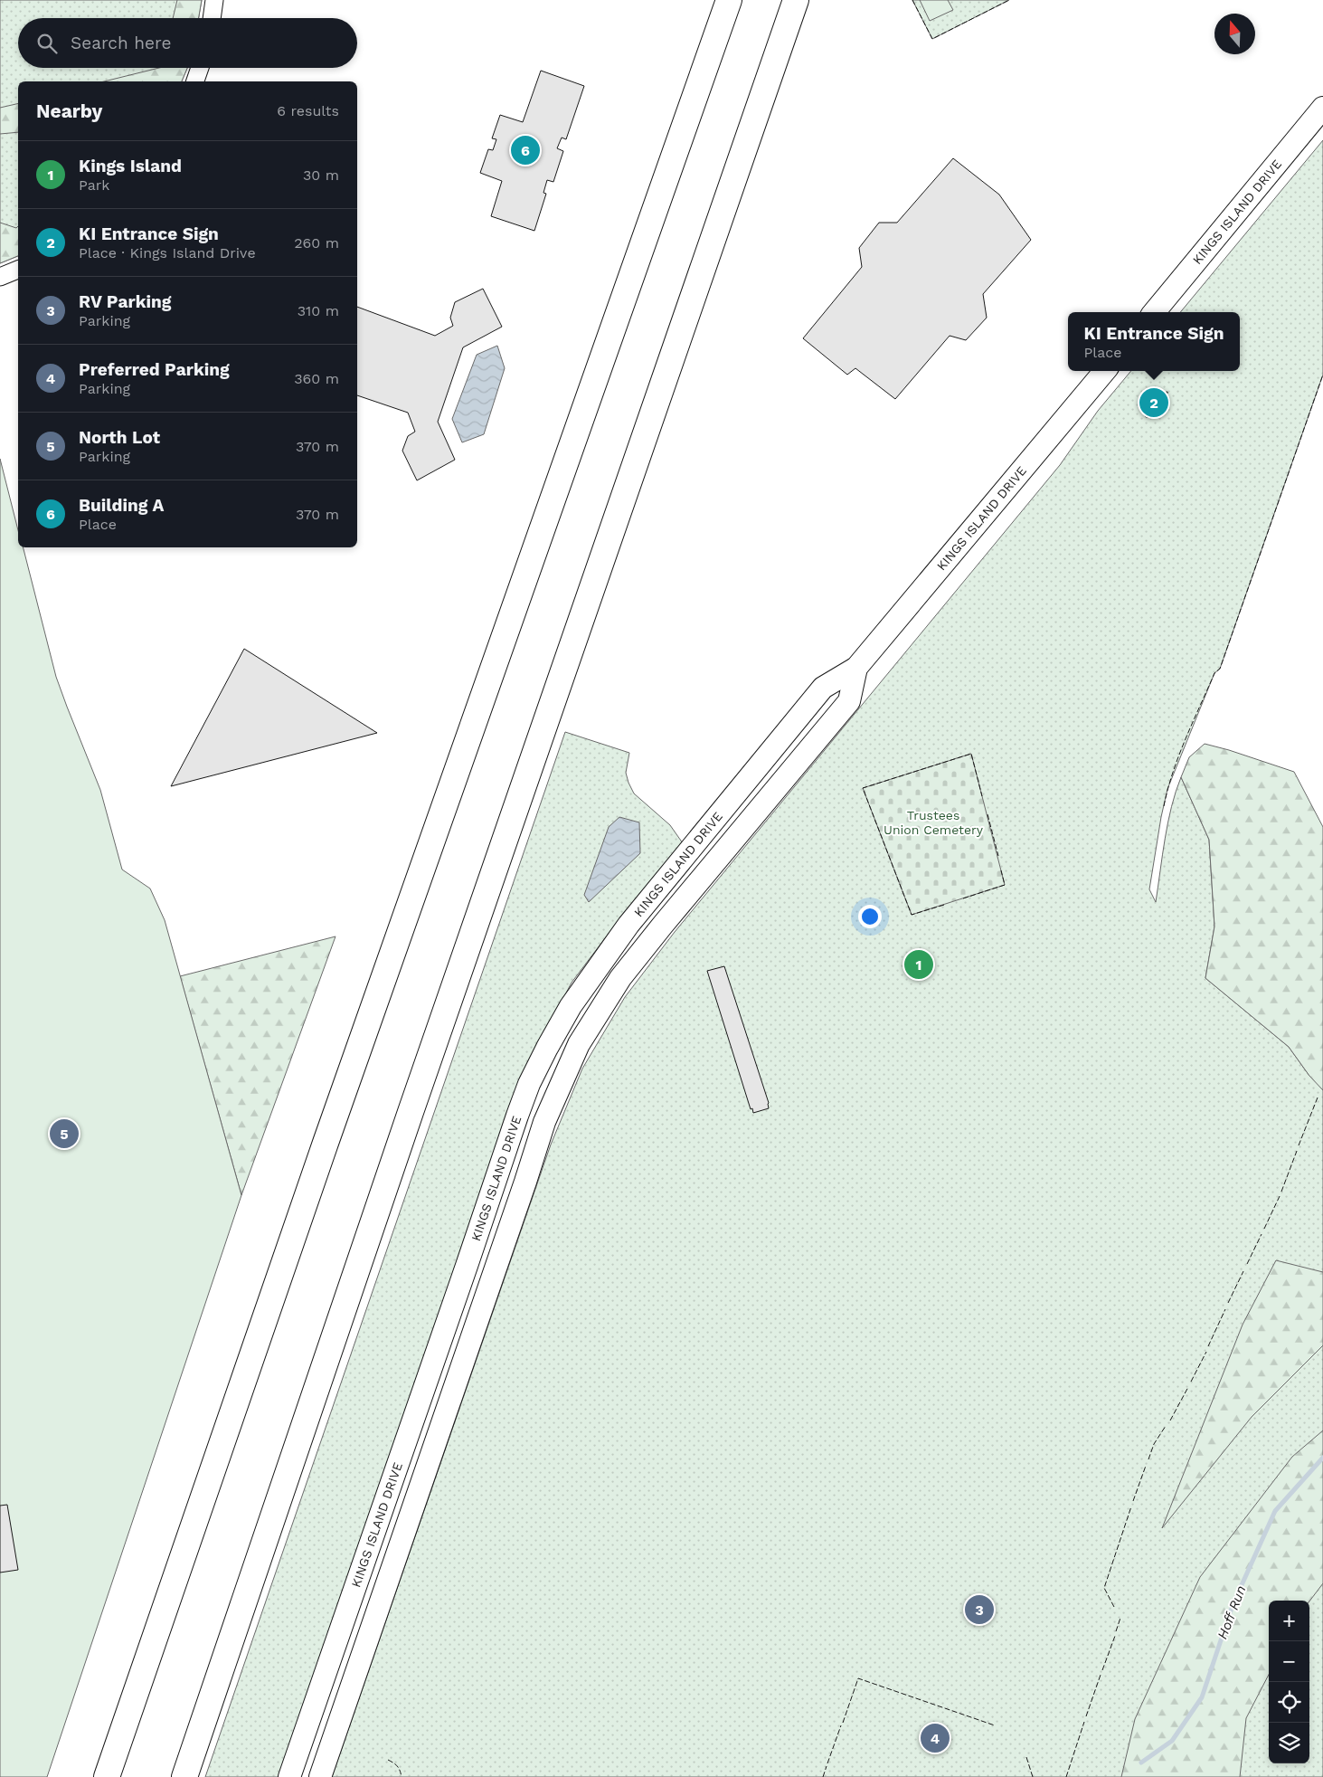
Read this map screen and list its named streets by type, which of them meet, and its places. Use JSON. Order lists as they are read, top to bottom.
{
  "streets": {
    "main road": ["KINGS ISLAND DRIVE"]
  },
  "water": ["Hoff Run"],
  "parks": ["Trustees Union Cemetery"],
  "north": "top",
  "page": {
    "search": "Search here",
    "heading": ["Nearby", "6 results"],
    "pins": [
      "6",
      "2",
      "1",
      "5",
      "3",
      "4"
    ],
    "list": [
      {
        "mark": "1",
        "name": "Kings Island",
        "note": "Park",
        "value": "30 m"
      },
      {
        "mark": "2",
        "name": "KI Entrance Sign",
        "note": "Place · Kings Island Drive",
        "value": "260 m"
      },
      {
        "mark": "3",
        "name": "RV Parking",
        "note": "Parking",
        "value": "310 m"
      },
      {
        "mark": "4",
        "name": "Preferred Parking",
        "note": "Parking",
        "value": "360 m"
      },
      {
        "mark": "5",
        "name": "North Lot",
        "note": "Parking",
        "value": "370 m"
      },
      {
        "mark": "6",
        "name": "Building A",
        "note": "Place",
        "value": "370 m"
      }
    ],
    "popup": ["KI Entrance Sign", "Place"],
    "map_buttons": ["+", "−"]
  }
}
